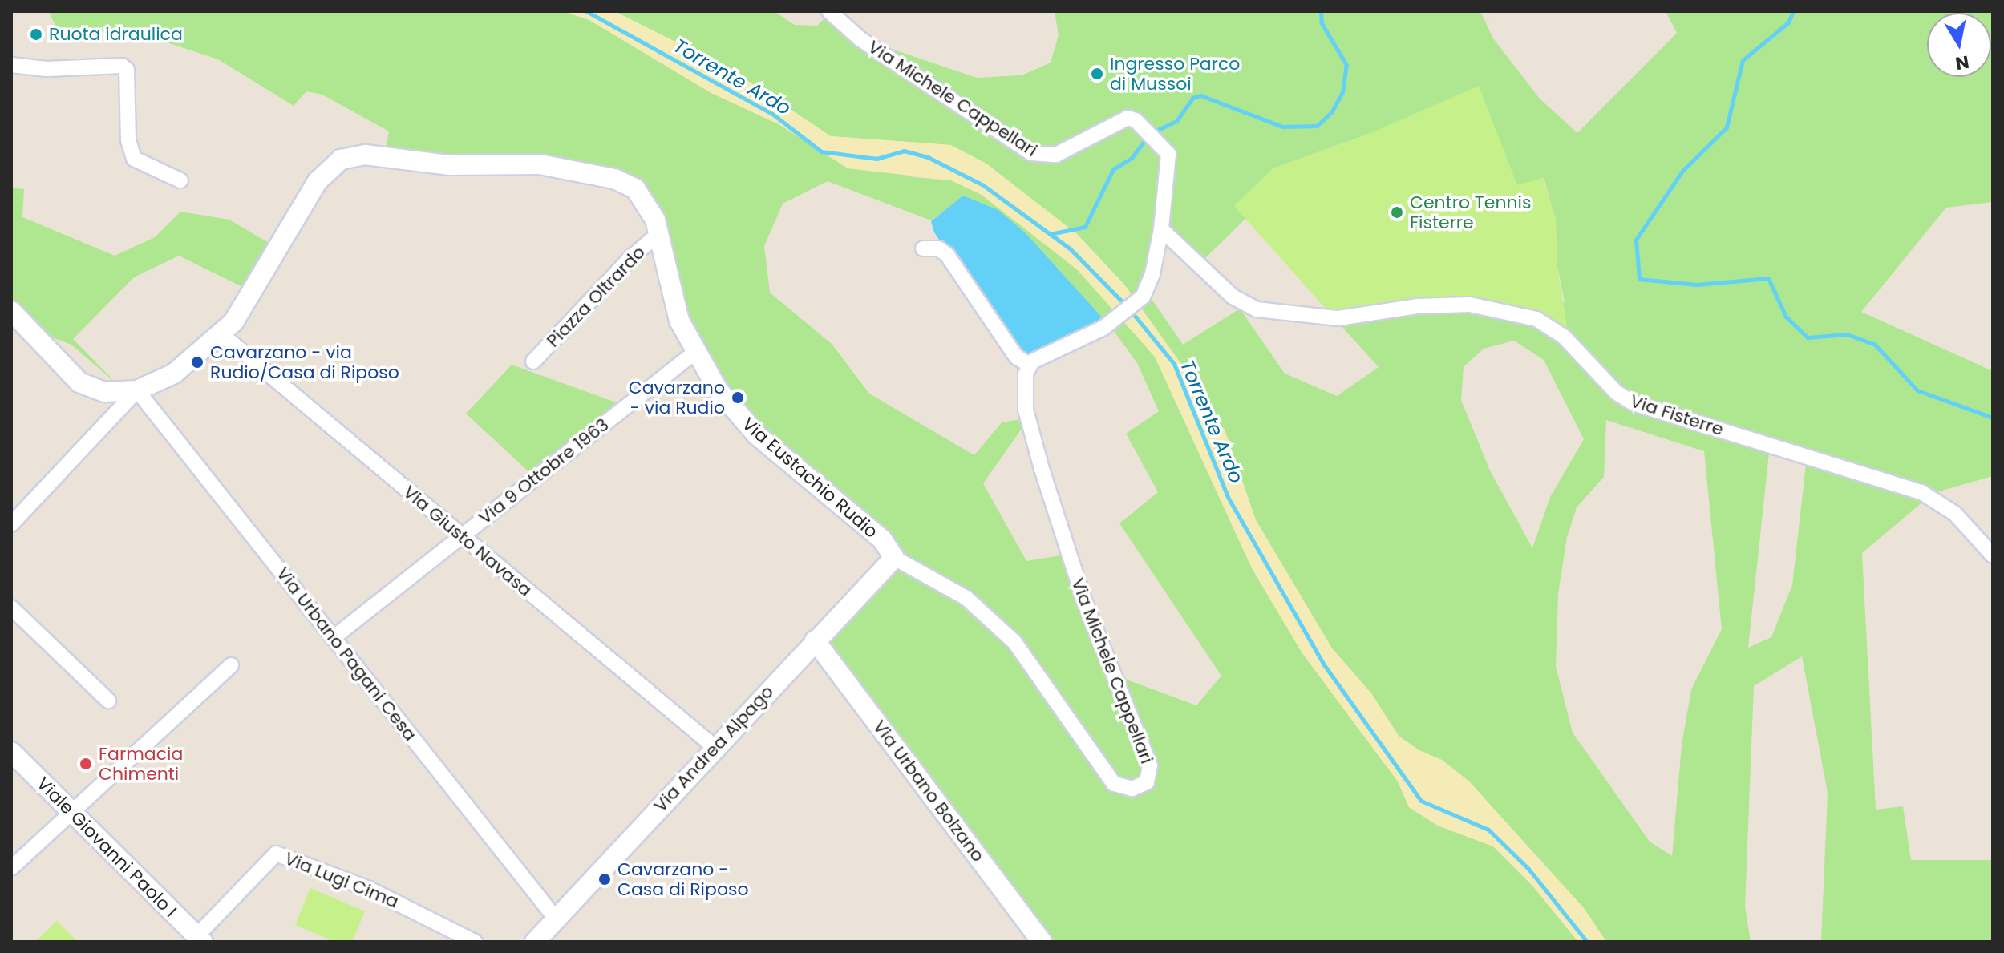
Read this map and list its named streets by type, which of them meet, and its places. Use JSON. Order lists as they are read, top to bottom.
{
  "streets": {
    "street": [
      "Via Michele Cappellari",
      "Piazza Oltrardo",
      "Via Fisterre",
      "Via 9 Ottobre 1963",
      "Via Eustachio Rudio",
      "Via Giusto Navasa",
      "Via Urbano Pagani Cesa",
      "Via Andrea Alpago",
      "Via Urbano Bolzano",
      "Viale Giovanni Paolo I",
      "Via Lugi Cima"
    ]
  },
  "crossings": [
    ["Via Michele Cappellari", "Via Fisterre"],
    ["Via Michele Cappellari", "Via Eustachio Rudio"],
    ["Via Michele Cappellari", "Via Andrea Alpago"],
    ["Piazza Oltrardo", "Via Eustachio Rudio"],
    ["Via 9 Ottobre 1963", "Via Eustachio Rudio"],
    ["Via 9 Ottobre 1963", "Via Giusto Navasa"],
    ["Via 9 Ottobre 1963", "Via Urbano Pagani Cesa"],
    ["Via Eustachio Rudio", "Via Giusto Navasa"],
    ["Via Eustachio Rudio", "Via Urbano Pagani Cesa"],
    ["Via Eustachio Rudio", "Via Andrea Alpago"],
    ["Via Giusto Navasa", "Via Andrea Alpago"],
    ["Via Urbano Pagani Cesa", "Via Andrea Alpago"],
    ["Via Andrea Alpago", "Via Urbano Bolzano"],
    ["Viale Giovanni Paolo I", "Via Lugi Cima"]
  ],
  "water": ["Torrente Ardo"],
  "places": [
    "Ruota idraulica",
    "Ingresso Parco di Mussoi",
    "Centro Tennis Fisterre",
    "Cavarzano - via Rudio/Casa di Riposo",
    "Cavarzano - via Rudio",
    "Farmacia Chimenti",
    "Cavarzano - Casa di Riposo"
  ],
  "north": "bottom"
}
